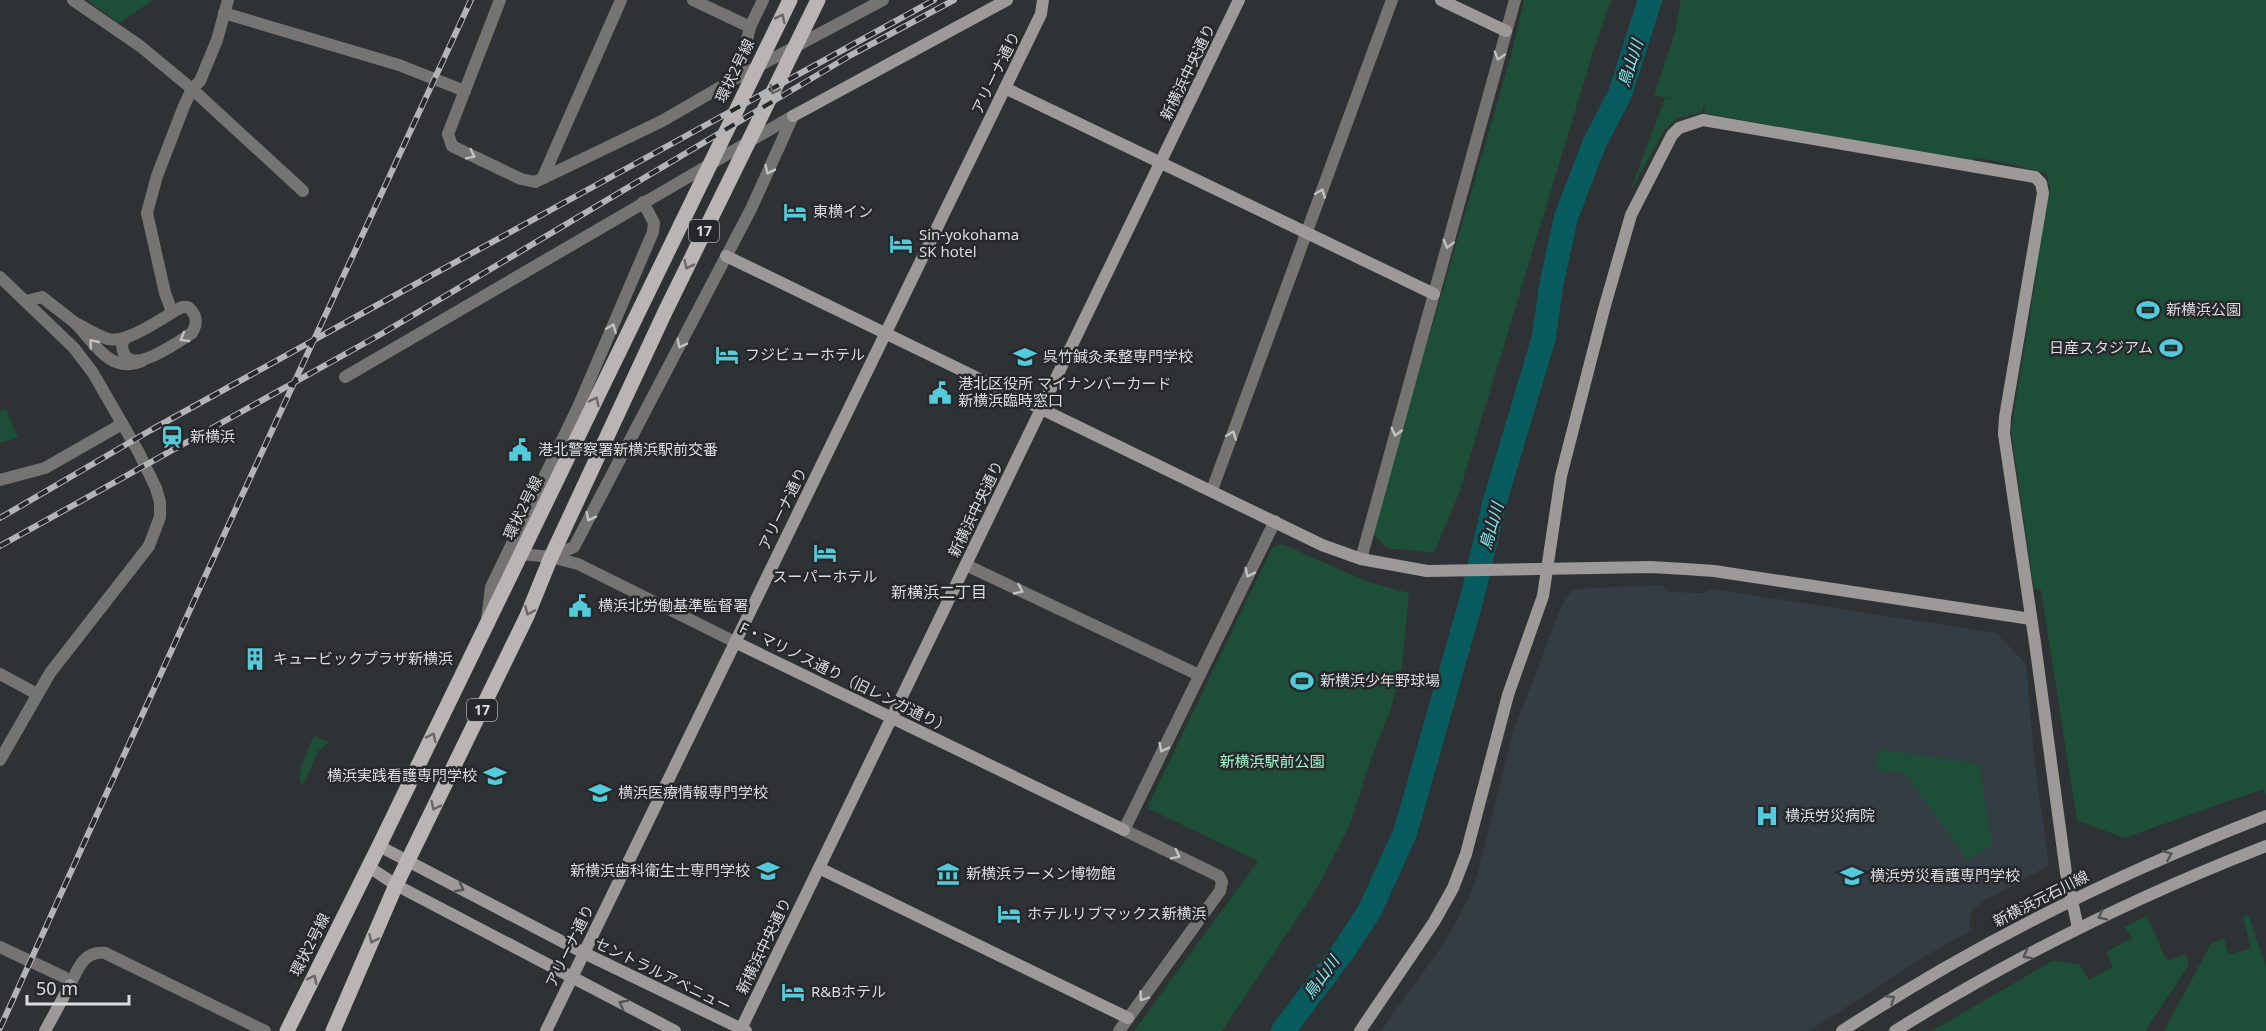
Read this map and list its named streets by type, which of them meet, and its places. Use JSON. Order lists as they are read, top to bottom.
{
  "streets": {
    "main road": ["環状2号線", "17"],
    "street": [
      "新横浜中央通り",
      "アリーナ通り",
      "F・マリノス通り（旧レンガ通り）",
      "新横浜元石川線",
      "セントラルアベニュー"
    ]
  },
  "crossings": [
    ["環状2号線", "F・マリノス通り（旧レンガ通り）"],
    ["環状2号線", "セントラルアベニュー"],
    ["新横浜中央通り", "F・マリノス通り（旧レンガ通り）"],
    ["新横浜中央通り", "セントラルアベニュー"],
    ["アリーナ通り", "F・マリノス通り（旧レンガ通り）"],
    ["アリーナ通り", "セントラルアベニュー"],
    ["17", "F・マリノス通り（旧レンガ通り）"],
    ["17", "セントラルアベニュー"]
  ],
  "districts": ["新横浜二丁目"],
  "water": ["鳥山川"],
  "parks": ["新横浜駅前公園"],
  "places": {
    "hotel": [
      "東横イン",
      "Sin-yokohama SK hotel",
      "フジビューホテル",
      "スーパーホテル",
      "ホテルリブマックス新横浜",
      "R&Bホテル"
    ],
    "sports": ["新横浜公園", "日産スタジアム", "新横浜少年野球場"],
    "school or university": [
      "呉竹鍼灸柔整専門学校",
      "横浜実践看護専門学校",
      "横浜医療情報専門学校",
      "新横浜歯科衛生士専門学校",
      "横浜労災看護専門学校"
    ],
    "public building": ["港北区役所 マイナンバーカード 新横浜臨時窓口", "港北警察署新横浜駅前交番", "横浜北労働基準監督署"],
    "station": ["新横浜"],
    "building": ["キュービックプラザ新横浜"],
    "hospital": ["横浜労災病院"],
    "museum": ["新横浜ラーメン博物館"]
  },
  "scale_bar": "50 m"
}
